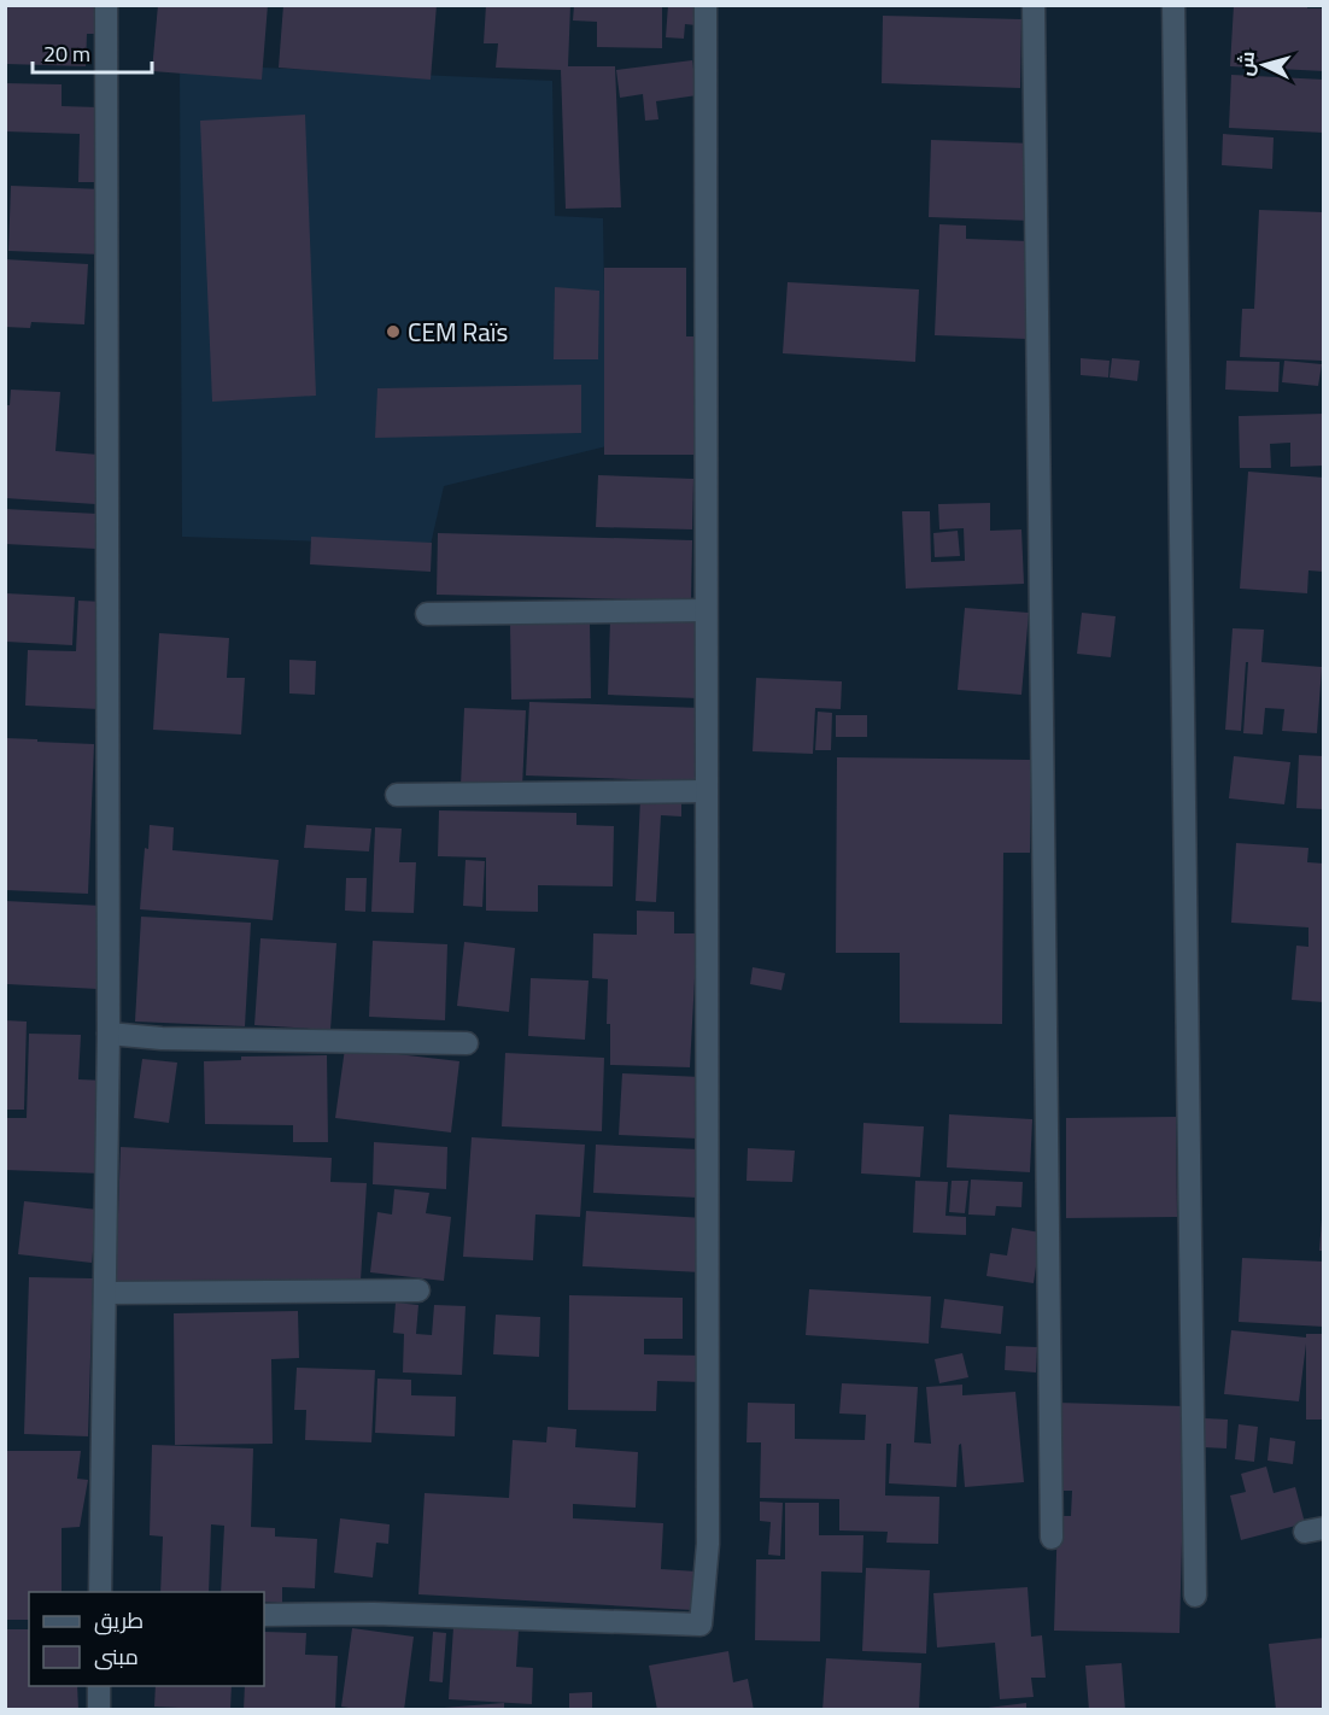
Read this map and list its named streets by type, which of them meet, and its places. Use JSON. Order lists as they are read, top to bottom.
{
  "places": ["CEM Raïs"],
  "legend": ["طريق", "مبنى"],
  "scale_bar": "20 m",
  "north": "left"
}
